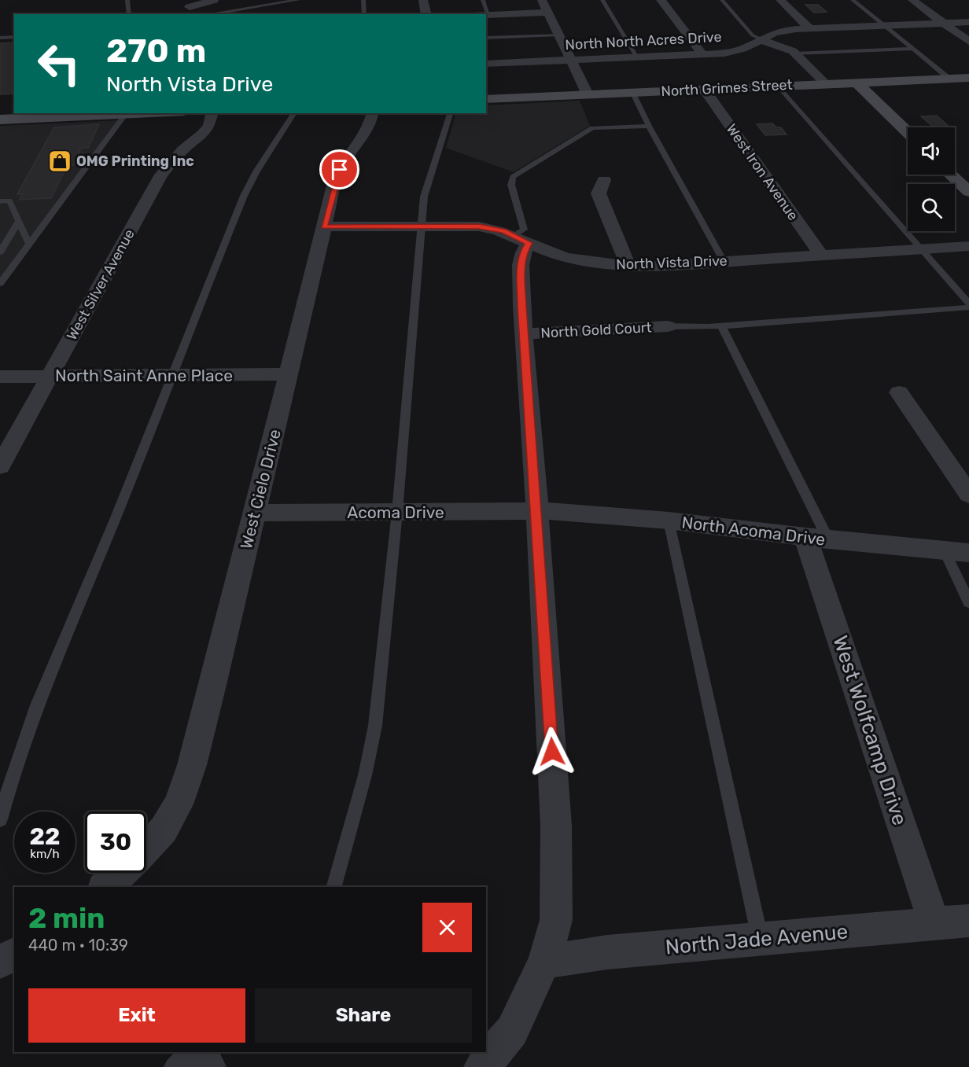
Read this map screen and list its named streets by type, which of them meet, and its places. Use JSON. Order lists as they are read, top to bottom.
{
  "streets": {
    "main road": ["North Grimes Street"],
    "street": [
      "North North Acres Drive",
      "West Iron Avenue",
      "North Vista Drive",
      "West Silver Avenue",
      "North Gold Court",
      "North Saint Anne Place",
      "West Cielo Drive",
      "Acoma Drive",
      "North Acoma Drive",
      "West Wolfcamp Drive",
      "North Jade Avenue"
    ]
  },
  "crossings": [
    ["North Grimes Street", "West Iron Avenue"],
    ["West Iron Avenue", "North Vista Drive"],
    ["North Vista Drive", "West Cielo Drive"],
    ["West Silver Avenue", "North Saint Anne Place"],
    ["North Saint Anne Place", "West Cielo Drive"],
    ["West Cielo Drive", "Acoma Drive"],
    ["Acoma Drive", "North Acoma Drive"],
    ["North Acoma Drive", "West Wolfcamp Drive"],
    ["West Wolfcamp Drive", "North Jade Avenue"]
  ],
  "places": {
    "shop": ["OMG Printing Inc"]
  },
  "page": {
    "turn": ["270 m", "North Vista Drive"],
    "speed": "22 km/h",
    "limit": "30",
    "heading": ["2 min", "440 m · 10:39"],
    "buttons": ["Exit", "Share"]
  }
}
